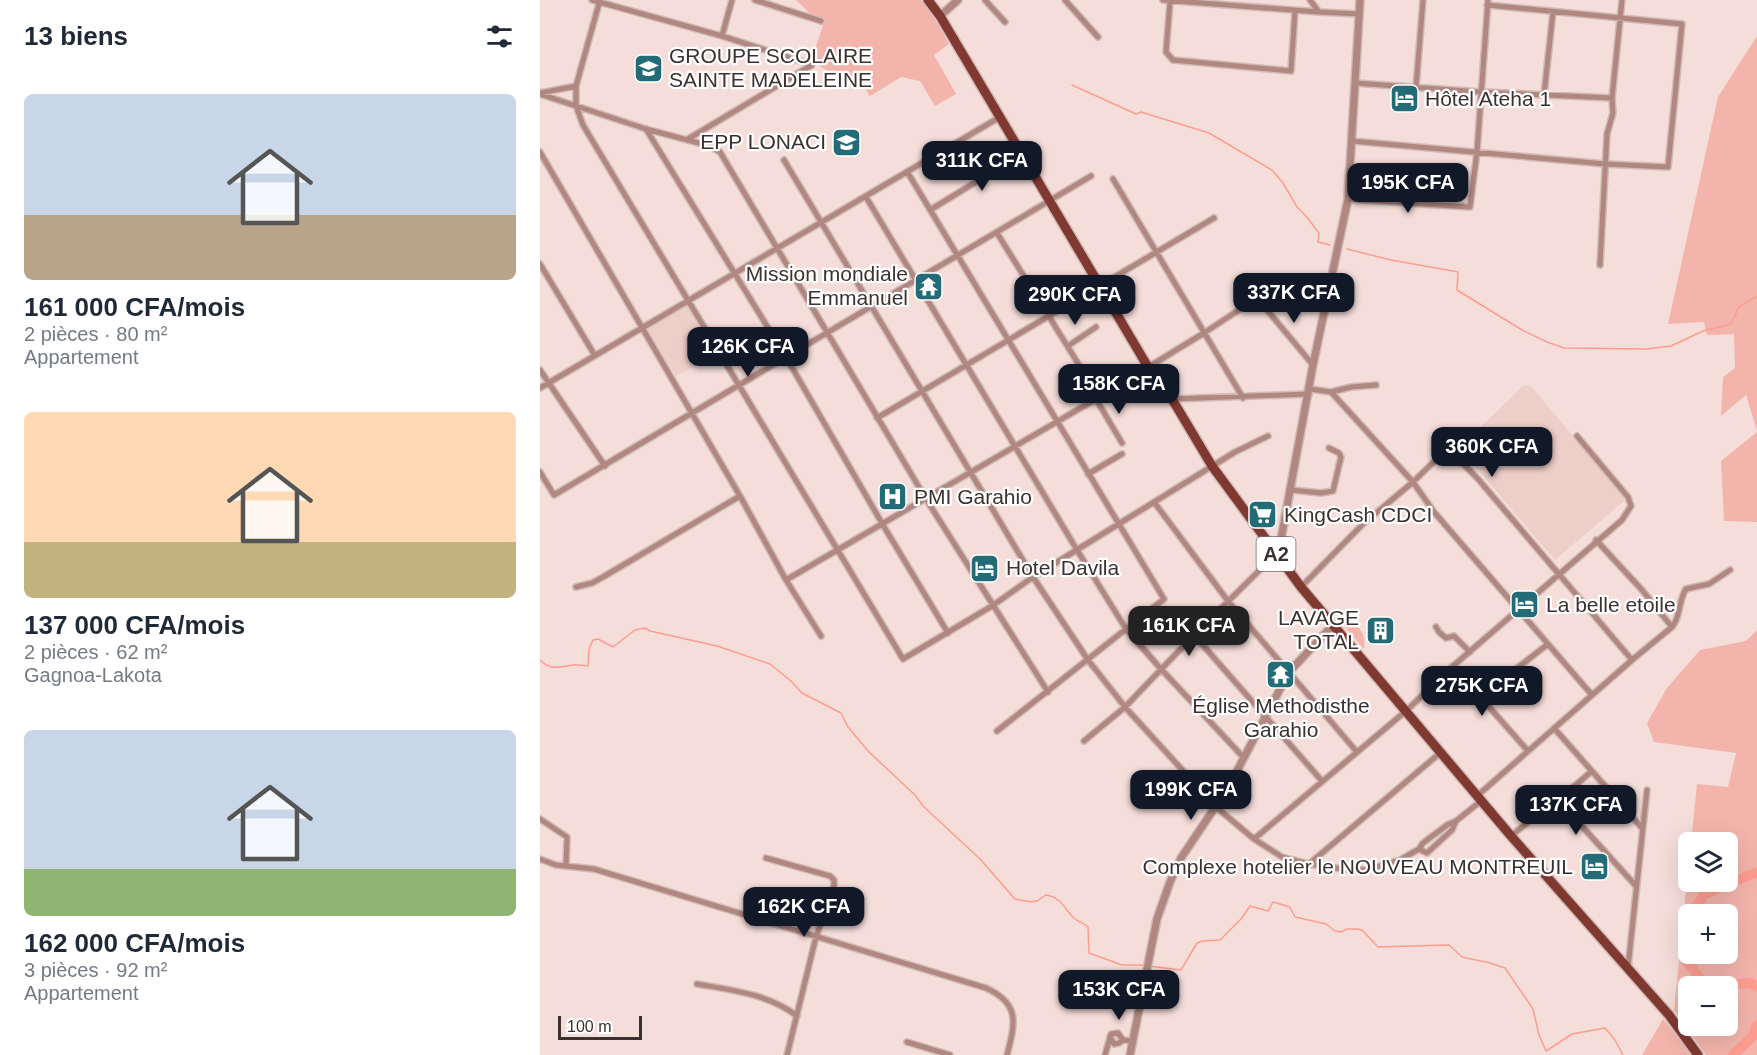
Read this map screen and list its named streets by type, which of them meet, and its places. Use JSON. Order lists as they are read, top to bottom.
{
  "streets": {
    "main road": ["A2"]
  },
  "places": {
    "school or university": ["GROUPE SCOLAIRE SAINTE MADELEINE", "EPP LONACI"],
    "hotel": [
      "Hôtel Ateha 1",
      "Hotel Davila",
      "La belle etoile",
      "Complexe hotelier le NOUVEAU MONTREUIL"
    ],
    "temple": ["Mission mondiale Emmanuel", "Église Methodisthe Garahio"],
    "hospital": ["PMI Garahio"],
    "supermarket": ["KingCash CDCI"],
    "building": ["LAVAGE TOTAL"]
  },
  "scale_bar": "100 m",
  "page": {
    "heading": "13 biens",
    "list": [
      {
        "name": "161 000 CFA/mois",
        "note": "2 pièces · 80 m² · Appartement"
      },
      {
        "name": "137 000 CFA/mois",
        "note": "2 pièces · 62 m² · Gagnoa-Lakota"
      },
      {
        "name": "162 000 CFA/mois",
        "note": "3 pièces · 92 m² · Appartement"
      }
    ],
    "price": [
      "311K CFA",
      "195K CFA",
      "337K CFA",
      "290K CFA",
      "126K CFA",
      "158K CFA",
      "360K CFA",
      "161K CFA",
      "275K CFA",
      "199K CFA",
      "137K CFA",
      "162K CFA",
      "153K CFA"
    ],
    "map_buttons": ["+", "−"],
    "scale": "100 m"
  }
}
